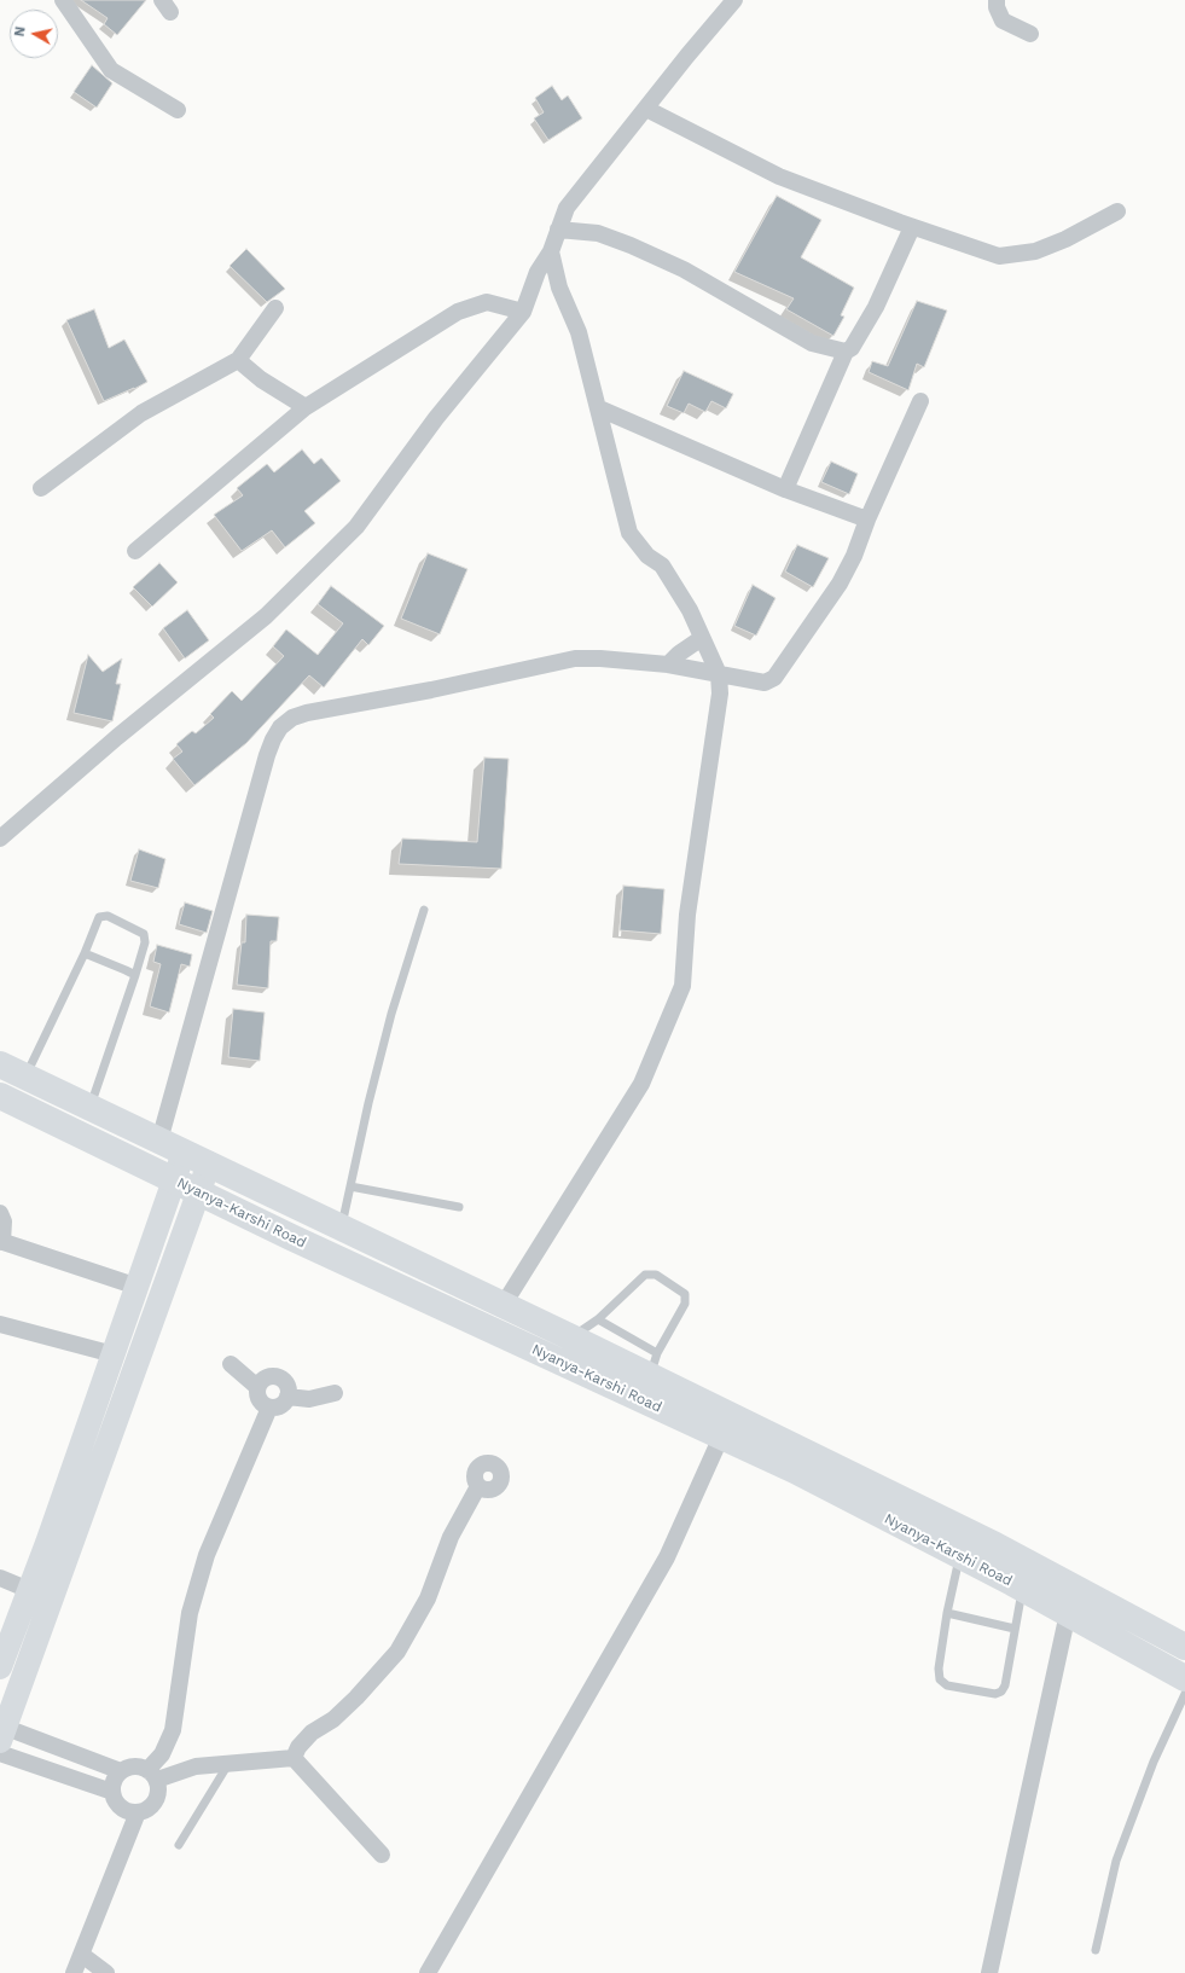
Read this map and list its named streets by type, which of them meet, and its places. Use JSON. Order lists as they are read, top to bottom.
{
  "streets": {
    "main road": ["Nyanya-Karshi Road"]
  },
  "north": "left"
}
